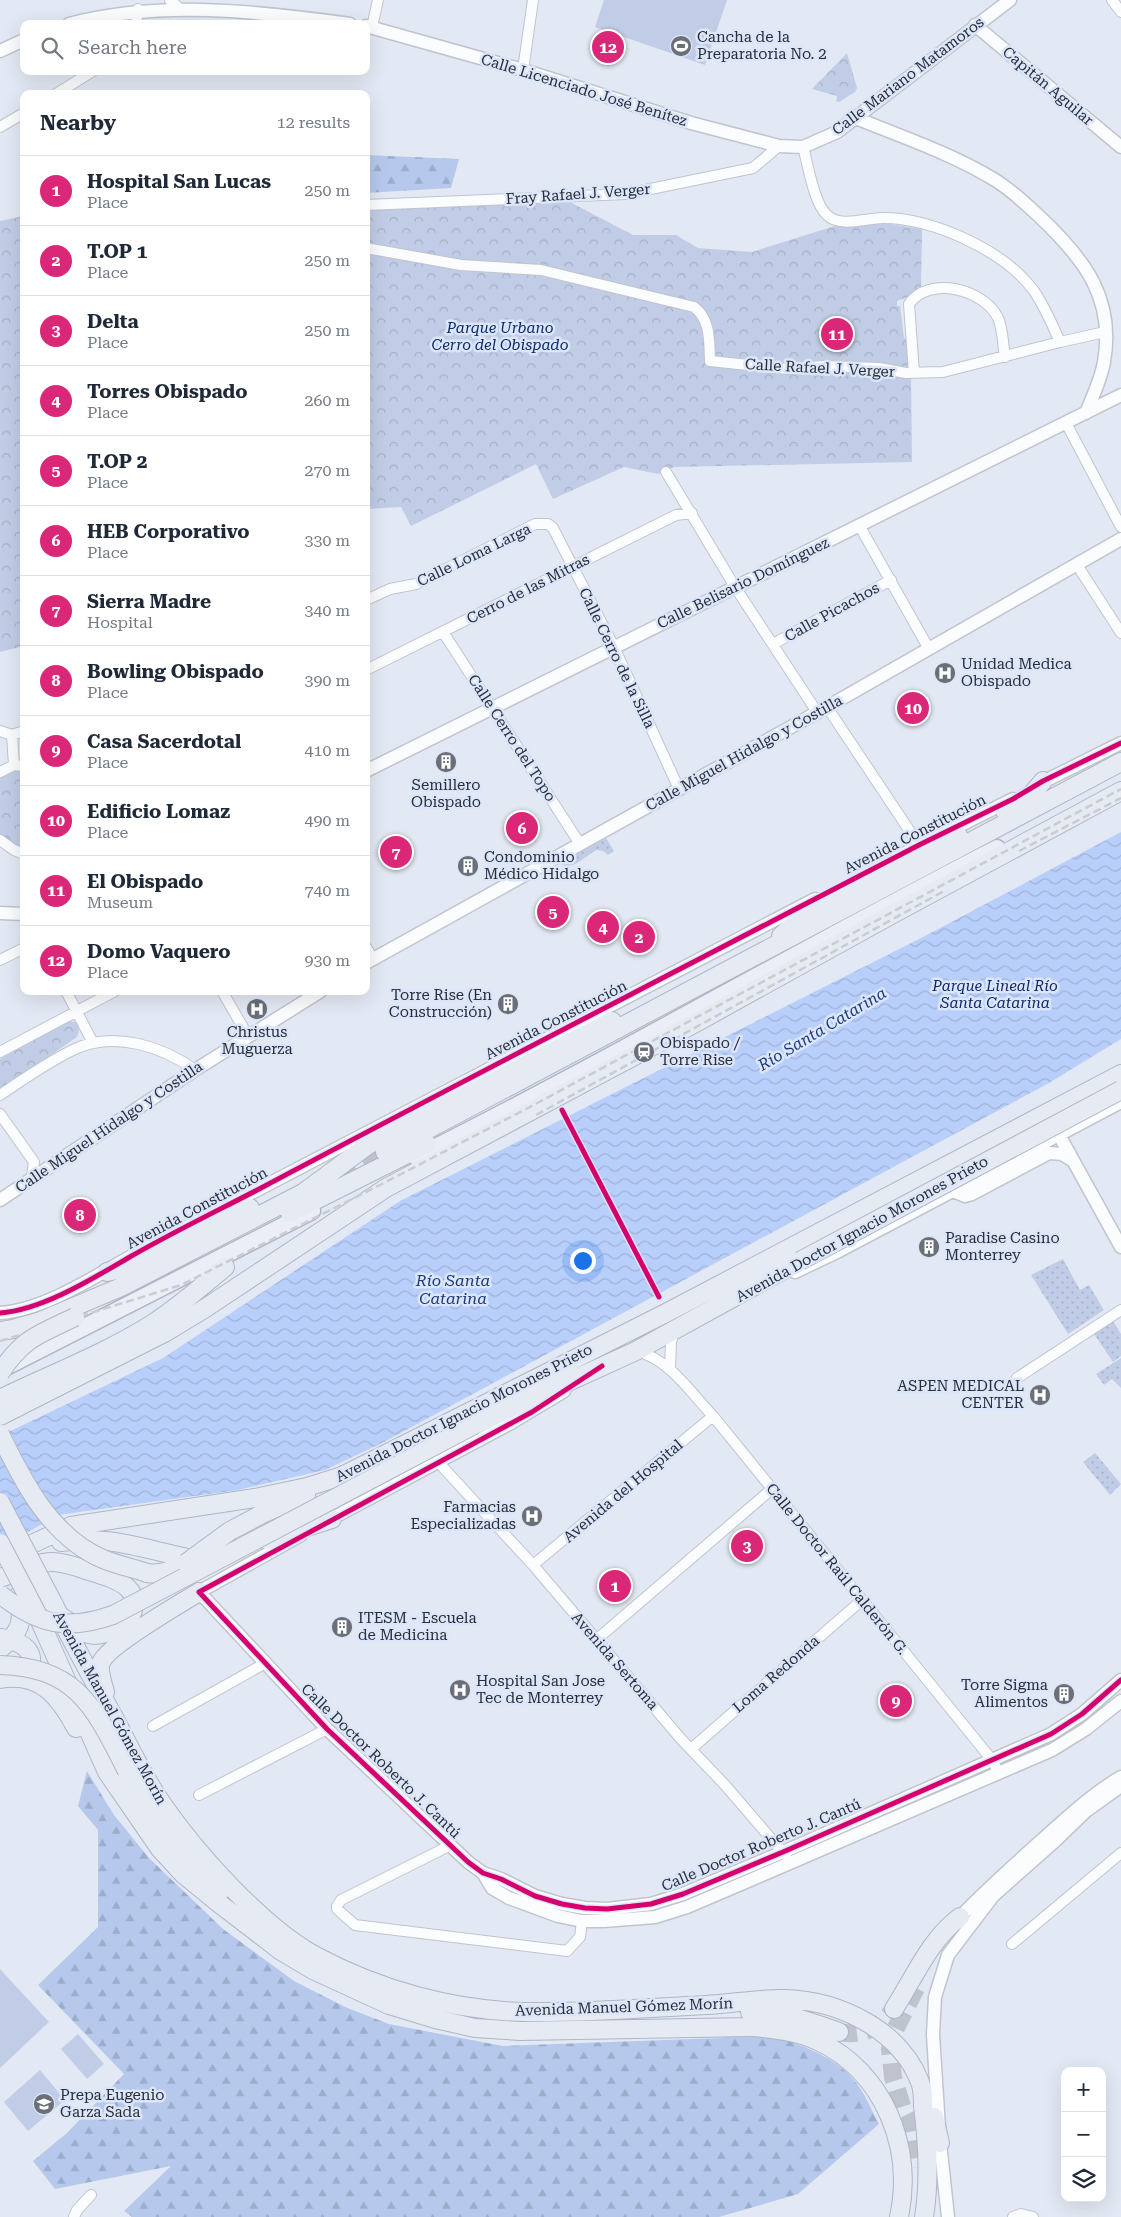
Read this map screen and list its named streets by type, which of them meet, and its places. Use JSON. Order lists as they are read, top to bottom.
{
  "streets": {
    "highway": ["Avenida Doctor Ignacio Morones Prieto", "Avenida Manuel Gómez Morín"],
    "street": [
      "Calle Mariano Matamoros",
      "Capitán Aguilar",
      "Calle Licenciado José Benítez",
      "Fray Rafael J. Verger",
      "Calle Rafael J. Verger",
      "Calle Loma Larga",
      "Calle Belisario Domínguez",
      "Cerro de las Mitras",
      "Calle Picachos",
      "Calle Cerro de la Silla",
      "Calle Cerro del Topo",
      "Calle Miguel Hidalgo y Costilla",
      "Avenida Constitución",
      "Avenida del Hospital",
      "Calle Doctor Raúl Calderón G.",
      "Avenida Sertoma",
      "Loma Redonda",
      "Calle Doctor Roberto J. Cantú"
    ]
  },
  "crossings": [
    ["Calle Mariano Matamoros", "Capitán Aguilar"],
    ["Calle Mariano Matamoros", "Calle Licenciado José Benítez"],
    ["Calle Licenciado José Benítez", "Fray Rafael J. Verger"],
    ["Calle Loma Larga", "Calle Cerro de la Silla"],
    ["Calle Belisario Domínguez", "Calle Cerro de la Silla"],
    ["Calle Belisario Domínguez", "Calle Cerro del Topo"],
    ["Cerro de las Mitras", "Calle Cerro de la Silla"],
    ["Cerro de las Mitras", "Calle Cerro del Topo"],
    ["Calle Cerro de la Silla", "Calle Miguel Hidalgo y Costilla"],
    ["Calle Cerro del Topo", "Calle Miguel Hidalgo y Costilla"],
    ["Avenida Doctor Ignacio Morones Prieto", "Calle Doctor Raúl Calderón G."],
    ["Avenida Doctor Ignacio Morones Prieto", "Avenida Manuel Gómez Morín"],
    ["Avenida del Hospital", "Calle Doctor Raúl Calderón G."],
    ["Avenida del Hospital", "Avenida Sertoma"],
    ["Calle Doctor Raúl Calderón G.", "Loma Redonda"],
    ["Calle Doctor Raúl Calderón G.", "Calle Doctor Roberto J. Cantú"],
    ["Avenida Sertoma", "Loma Redonda"],
    ["Avenida Sertoma", "Calle Doctor Roberto J. Cantú"]
  ],
  "water": ["Río Santa Catarina"],
  "parks": ["Parque Urbano Cerro del Obispado", "Parque Lineal Río Santa Catarina"],
  "places": {
    "sports": ["Cancha de la Preparatoria No. 2"],
    "hospital": [
      "Unidad Medica Obispado",
      "Christus Muguerza",
      "ASPEN MEDICAL CENTER",
      "Farmacias Especializadas",
      "Hospital San Jose Tec de Monterrey"
    ],
    "building": [
      "Semillero Obispado",
      "Condominio Médico Hidalgo",
      "Torre Rise (En Construcción)",
      "Paradise Casino Monterrey",
      "ITESM - Escuela de Medicina",
      "Torre Sigma Alimentos"
    ],
    "station": ["Obispado / Torre Rise"],
    "school or university": ["Prepa Eugenio Garza Sada"]
  },
  "page": {
    "search": "Search here",
    "pins": [
      "12",
      "11",
      "10",
      "6",
      "7",
      "5",
      "4",
      "2",
      "8",
      "3",
      "1",
      "9"
    ],
    "heading": ["Nearby", "12 results"],
    "list": [
      {
        "mark": "1",
        "name": "Hospital San Lucas",
        "note": "Place",
        "value": "250 m"
      },
      {
        "mark": "2",
        "name": "T.OP 1",
        "note": "Place",
        "value": "250 m"
      },
      {
        "mark": "3",
        "name": "Delta",
        "note": "Place",
        "value": "250 m"
      },
      {
        "mark": "4",
        "name": "Torres Obispado",
        "note": "Place",
        "value": "260 m"
      },
      {
        "mark": "5",
        "name": "T.OP 2",
        "note": "Place",
        "value": "270 m"
      },
      {
        "mark": "6",
        "name": "HEB Corporativo",
        "note": "Place",
        "value": "330 m"
      },
      {
        "mark": "7",
        "name": "Sierra Madre",
        "note": "Hospital",
        "value": "340 m"
      },
      {
        "mark": "8",
        "name": "Bowling Obispado",
        "note": "Place",
        "value": "390 m"
      },
      {
        "mark": "9",
        "name": "Casa Sacerdotal",
        "note": "Place",
        "value": "410 m"
      },
      {
        "mark": "10",
        "name": "Edificio Lomaz",
        "note": "Place",
        "value": "490 m"
      },
      {
        "mark": "11",
        "name": "El Obispado",
        "note": "Museum",
        "value": "740 m"
      },
      {
        "mark": "12",
        "name": "Domo Vaquero",
        "note": "Place",
        "value": "930 m"
      }
    ],
    "map_buttons": ["+", "−"]
  }
}
